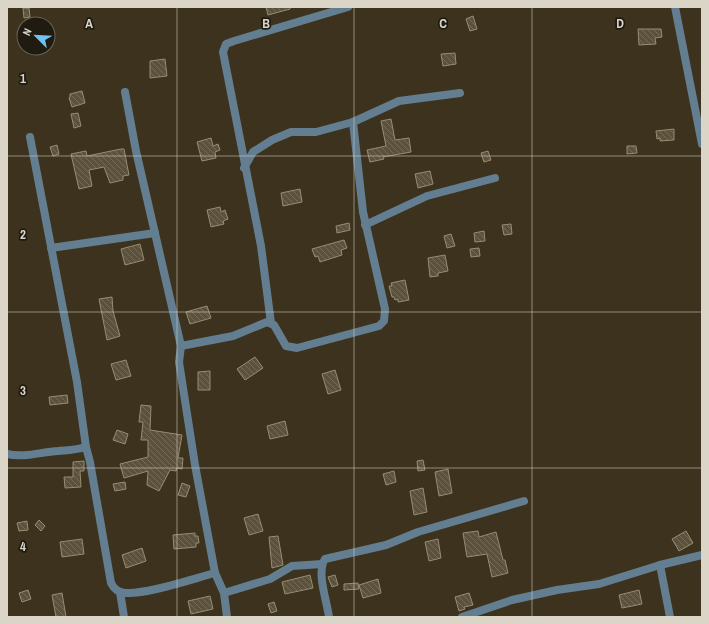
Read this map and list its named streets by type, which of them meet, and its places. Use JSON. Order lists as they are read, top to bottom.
{
  "north": "top left",
  "grid": {
    "columns": [
      "A",
      "B",
      "C",
      "D"
    ],
    "rows": [
      "1",
      "2",
      "3",
      "4"
    ]
  }
}
